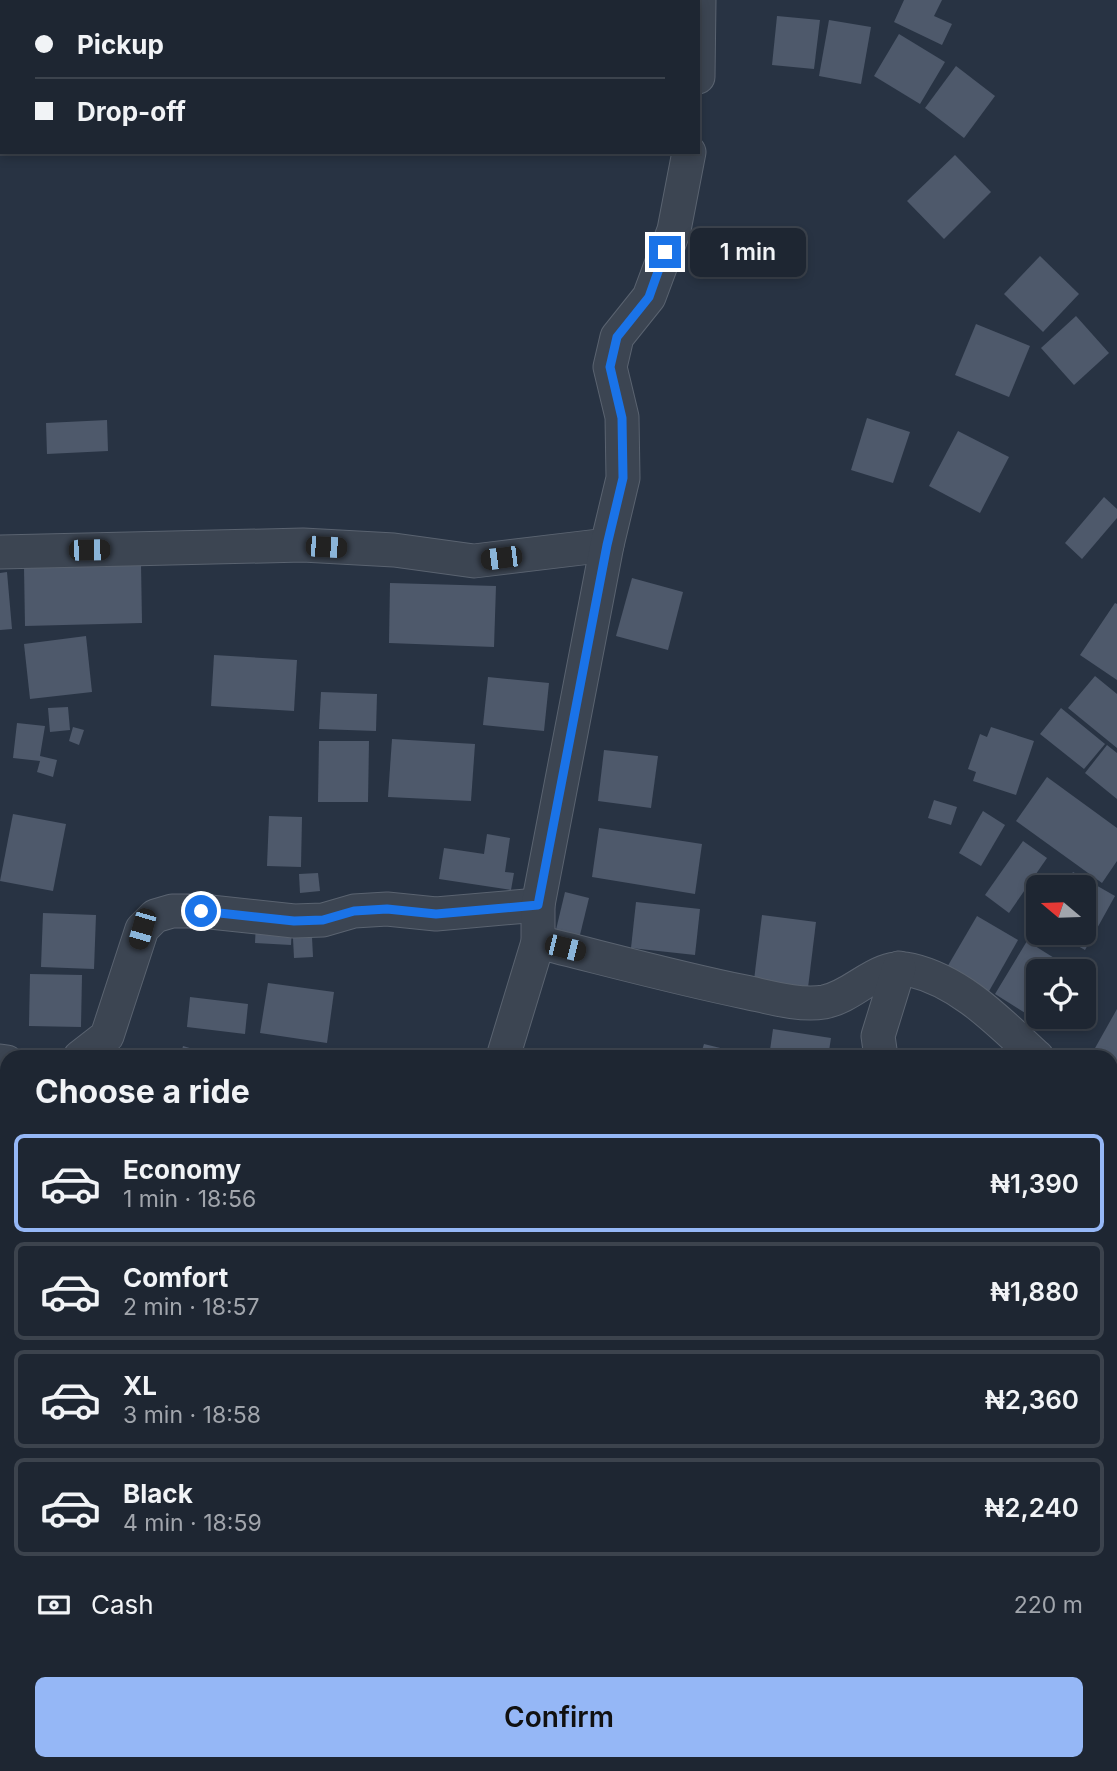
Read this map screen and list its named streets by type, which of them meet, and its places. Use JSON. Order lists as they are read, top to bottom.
{
  "north": "left",
  "page": {
    "banner": ["Pickup", "Drop-off"],
    "bubble": "1 min",
    "heading": "Choose a ride",
    "list": [
      {
        "name": "Economy",
        "note": "1 min · 18:56",
        "value": "₦1,390"
      },
      {
        "name": "Comfort",
        "note": "2 min · 18:57",
        "value": "₦1,880"
      },
      {
        "name": "XL",
        "note": "3 min · 18:58",
        "value": "₦2,360"
      },
      {
        "name": "Black",
        "note": "4 min · 18:59",
        "value": "₦2,240"
      }
    ],
    "pay": ["Cash", "220 m"],
    "buttons": "Confirm"
  }
}
